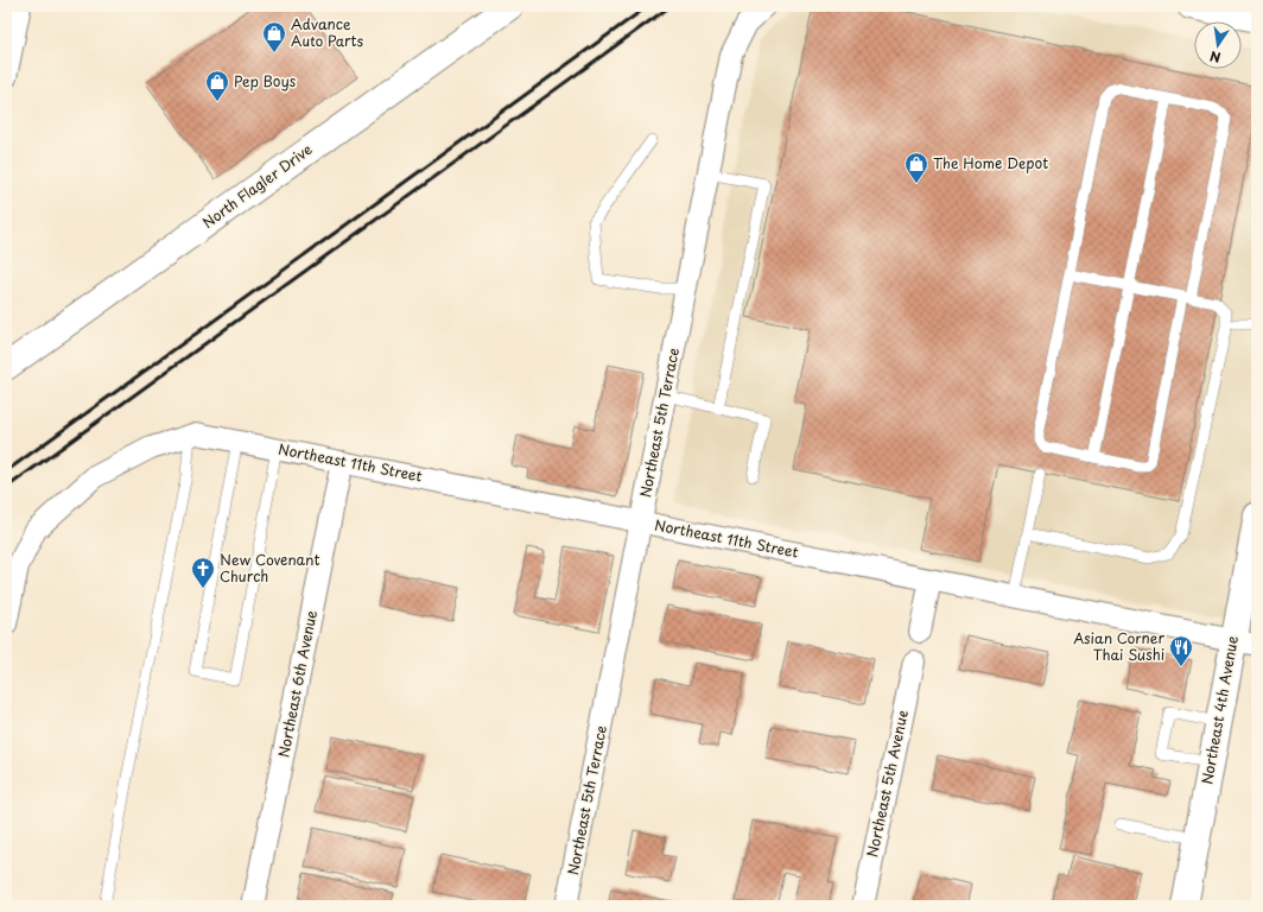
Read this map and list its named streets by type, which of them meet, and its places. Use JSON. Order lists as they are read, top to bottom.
{
  "streets": {
    "street": [
      "North Flagler Drive",
      "Northeast 5th Terrace",
      "Northeast 11th Street",
      "Northeast 6th Avenue",
      "Northeast 4th Avenue",
      "Northeast 5th Avenue"
    ]
  },
  "crossings": [
    ["Northeast 5th Terrace", "Northeast 11th Street"],
    ["Northeast 11th Street", "Northeast 6th Avenue"],
    ["Northeast 11th Street", "Northeast 4th Avenue"]
  ],
  "places": {
    "shop": ["Advance Auto Parts", "Pep Boys", "The Home Depot"],
    "church": ["New Covenant Church"],
    "restaurant": ["Asian Corner Thai Sushi"]
  },
  "north": "bottom"
}
